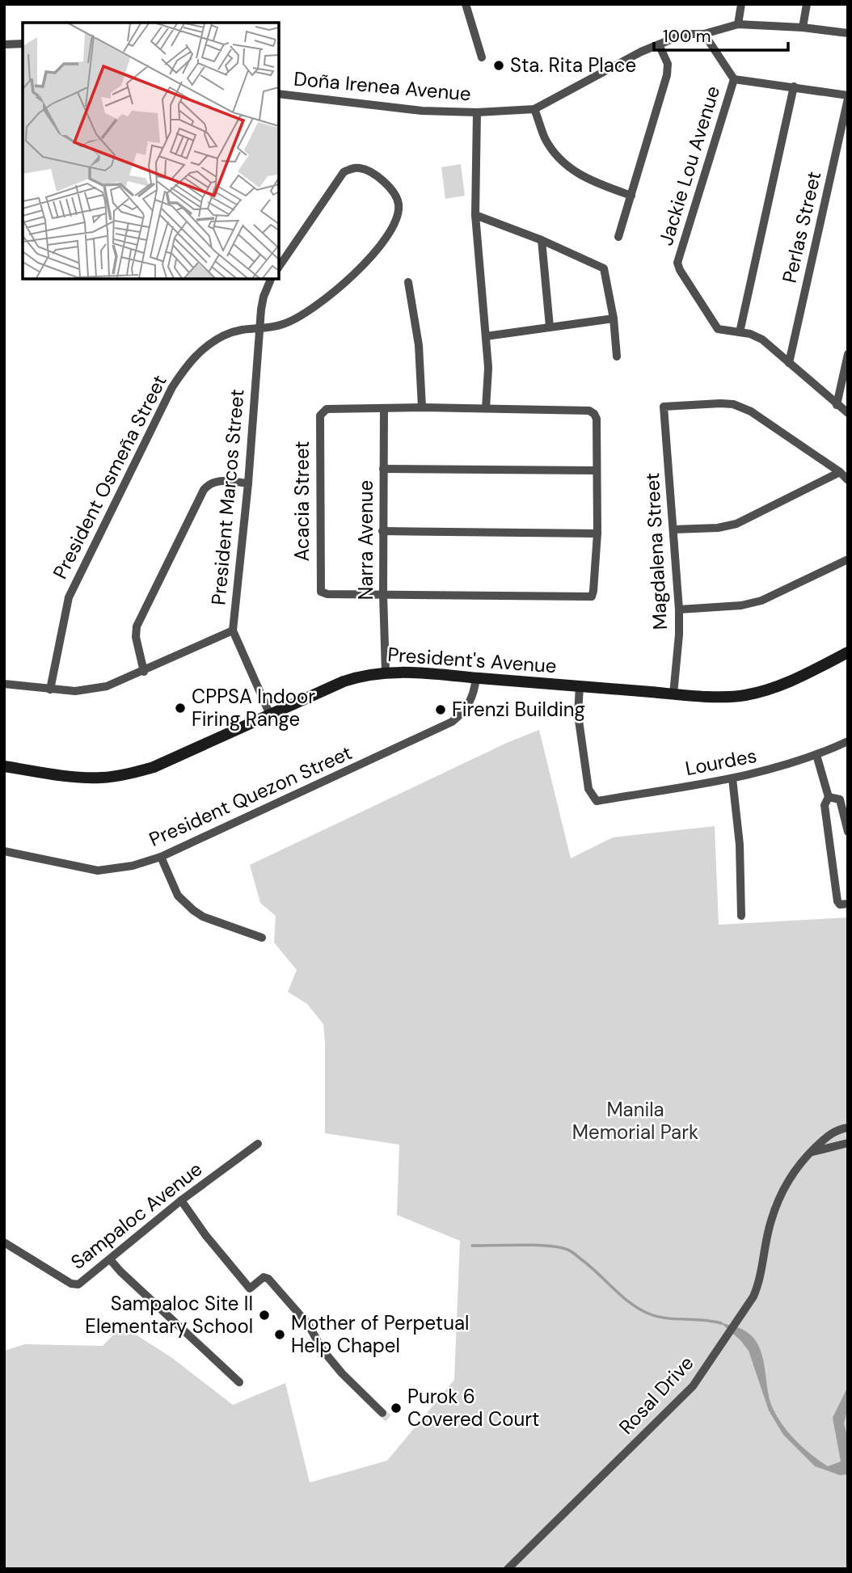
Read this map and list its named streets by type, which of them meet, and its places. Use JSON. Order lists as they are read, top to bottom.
{
  "streets": {
    "street": [
      "Doña Irenea Avenue",
      "Jackie Lou Avenue",
      "Perlas Street",
      "President Osmeña Street",
      "President Marcos Street",
      "Acacia Street",
      "Narra Avenue",
      "Magdalena Street",
      "President's Avenue",
      "Lourdes",
      "President Quezon Street",
      "Sampaloc Avenue",
      "Rosal Drive"
    ]
  },
  "crossings": [
    ["Doña Irenea Avenue", "Jackie Lou Avenue"],
    ["Jackie Lou Avenue", "Perlas Street"],
    ["President Osmeña Street", "President Marcos Street"],
    ["President Marcos Street", "President's Avenue"],
    ["Acacia Street", "Narra Avenue"],
    ["Narra Avenue", "President's Avenue"],
    ["Magdalena Street", "President's Avenue"],
    ["President's Avenue", "Lourdes"],
    ["President's Avenue", "President Quezon Street"]
  ],
  "parks": ["Manila Memorial Park"],
  "places": [
    "Sta. Rita Place",
    "CPPSA Indoor Firing Range",
    "Firenzi Building",
    "Sampaloc Site II Elementary School",
    "Mother of Perpetual Help Chapel",
    "Purok 6 Covered Court"
  ],
  "scale_bar": "100 m"
}
